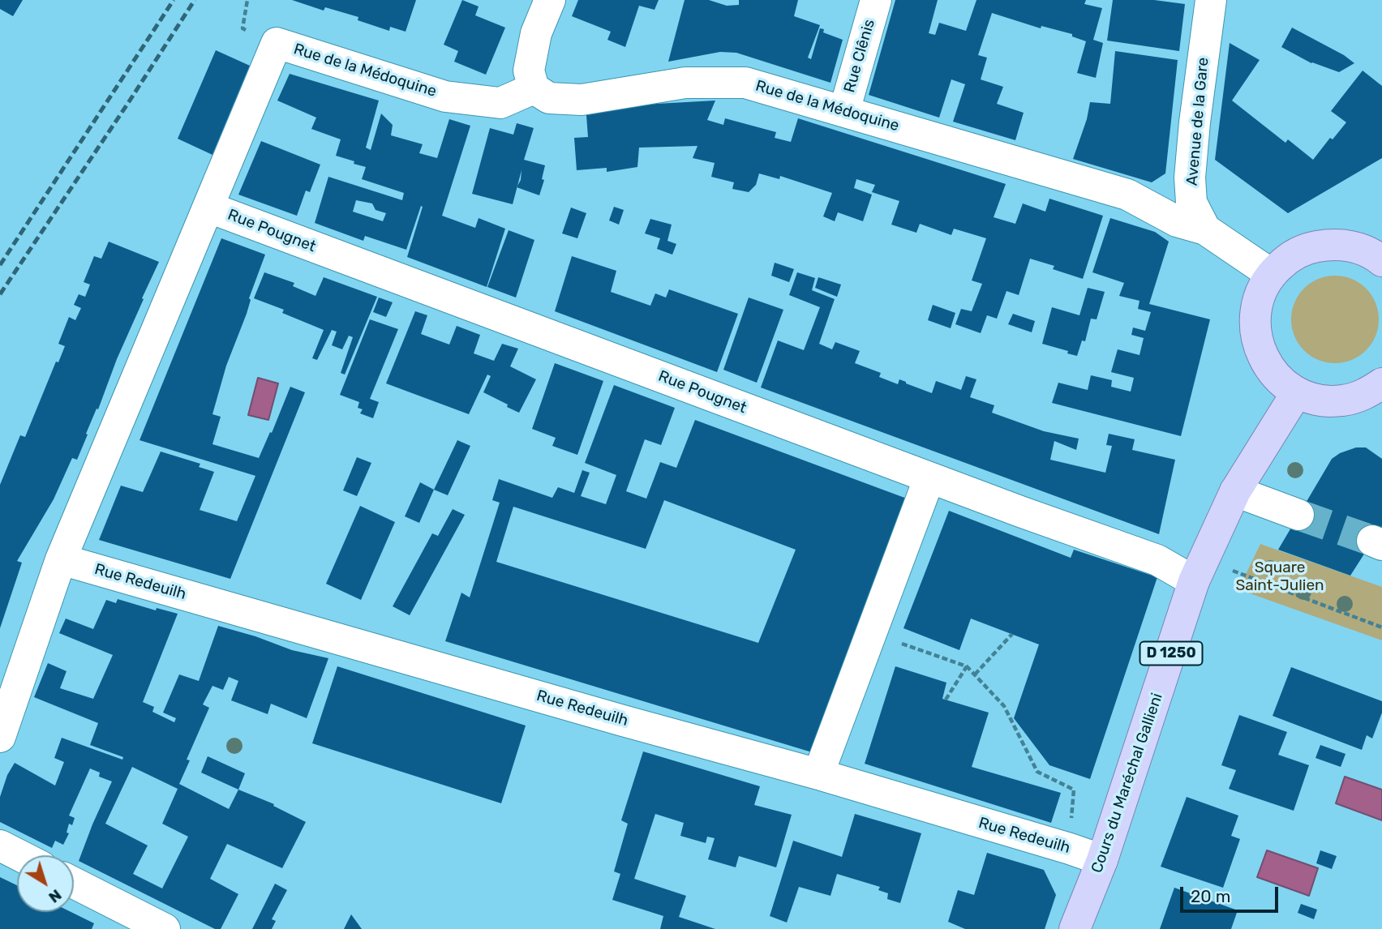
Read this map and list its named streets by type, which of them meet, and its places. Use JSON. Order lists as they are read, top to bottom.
{
  "streets": {
    "main road": ["D 1250", "Cours du Maréchal Gallieni"],
    "street": [
      "Rue Clênis",
      "Rue de la Médoquine",
      "Avenue de la Gare",
      "Rue Pougnet",
      "Rue Redeuilh"
    ]
  },
  "crossings": [
    ["Rue Clênis", "Rue de la Médoquine"],
    ["Rue de la Médoquine", "Avenue de la Gare"],
    ["Rue de la Médoquine", "Rue Pougnet"],
    ["Rue Pougnet", "Cours du Maréchal Gallieni"],
    ["Rue Redeuilh", "Cours du Maréchal Gallieni"]
  ],
  "parks": ["Square Saint-Julien"],
  "scale_bar": "20 m",
  "north": "bottom right"
}
